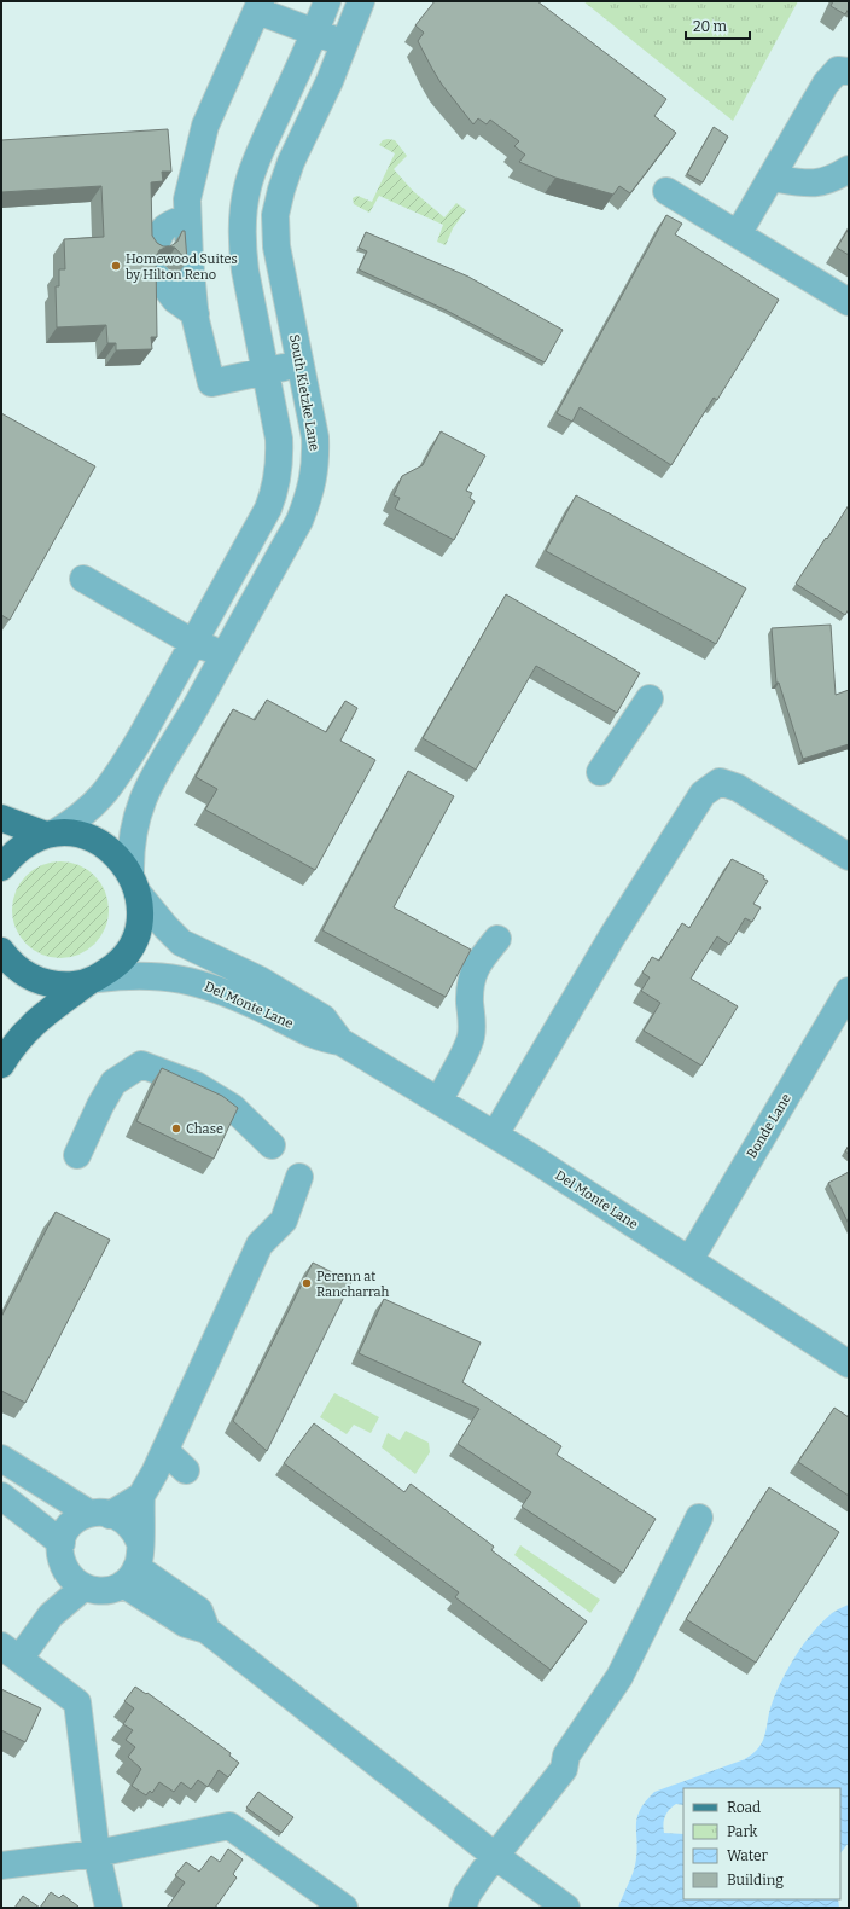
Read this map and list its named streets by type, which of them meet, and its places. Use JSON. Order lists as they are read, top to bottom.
{
  "streets": {
    "street": ["South Kietzke Lane", "Del Monte Lane", "Bonde Lane"]
  },
  "crossings": [
    ["South Kietzke Lane", "Del Monte Lane"],
    ["Del Monte Lane", "Bonde Lane"]
  ],
  "places": ["Homewood Suites by Hilton Reno", "Chase", "Perenn at Rancharrah"],
  "legend": [
    "Road",
    "Park",
    "Water",
    "Building"
  ],
  "scale_bar": "20 m"
}
